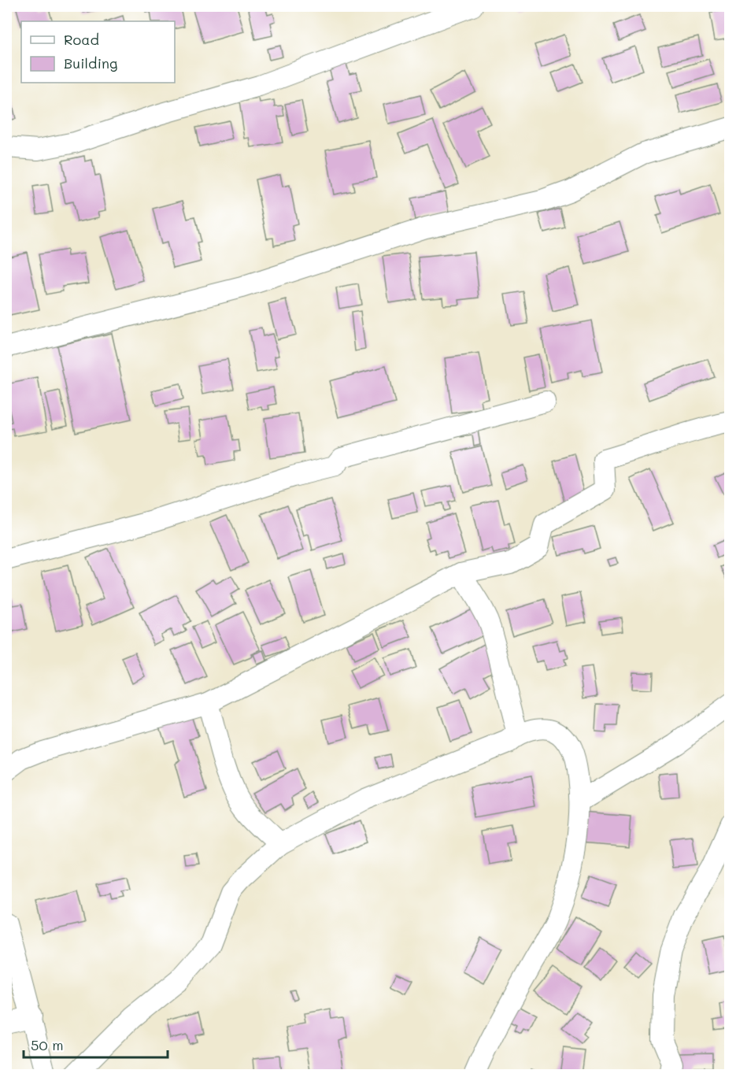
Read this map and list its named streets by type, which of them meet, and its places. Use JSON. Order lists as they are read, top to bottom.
{
  "legend": ["Road", "Building"],
  "scale_bar": "50 m"
}
